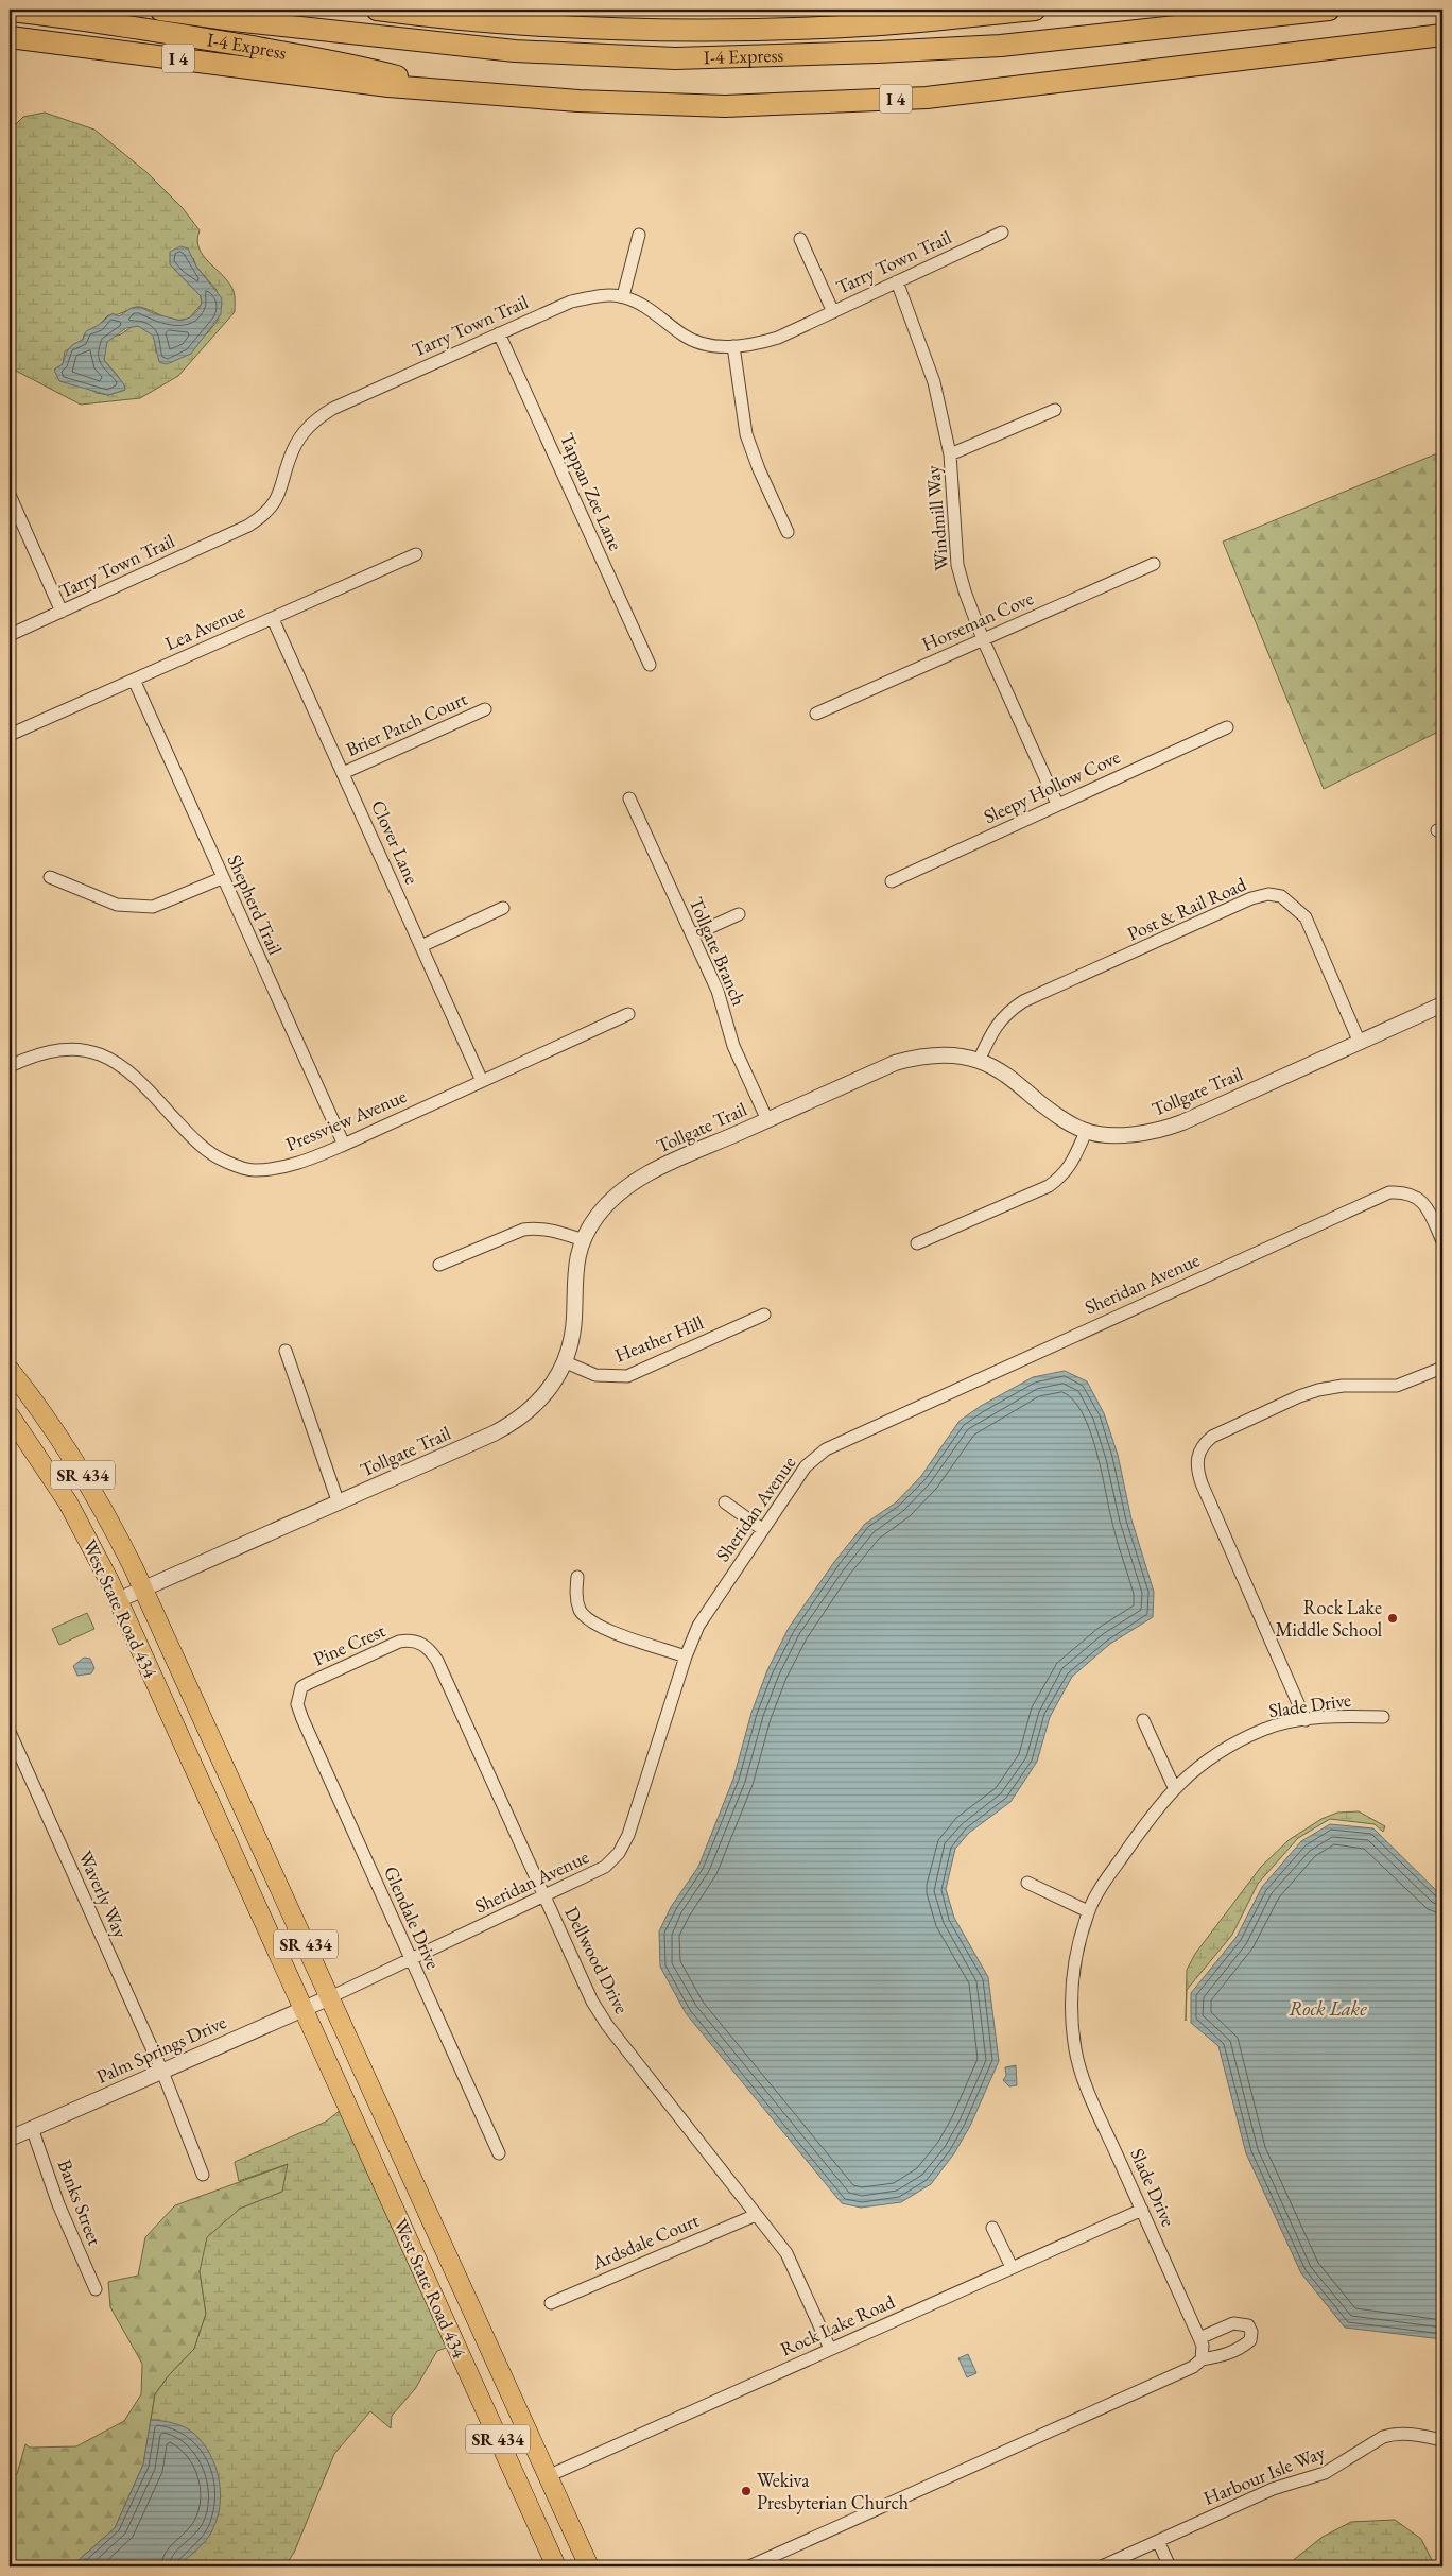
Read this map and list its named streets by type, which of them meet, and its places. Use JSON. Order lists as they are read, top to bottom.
{
  "streets": {
    "highway": ["I-4 Express", "I 4"],
    "main road": ["SR 434", "West State Road 434"],
    "street": [
      "Tarry Town Trail",
      "Tappan Zee Lane",
      "Windmill Way",
      "Horseman Cove",
      "Lea Avenue",
      "Brier Patch Court",
      "Sleepy Hollow Cove",
      "Clover Lane",
      "Shepherd Trail",
      "Post & Rail Road",
      "Tollgate Branch",
      "Tollgate Trail",
      "Pressview Avenue",
      "Sheridan Avenue",
      "Heather Hill",
      "Pine Crest",
      "Slade Drive",
      "Waverly Way",
      "Glendale Drive",
      "Dellwood Drive",
      "Palm Springs Drive",
      "Banks Street",
      "Ardsdale Court",
      "Rock Lake Road",
      "Harbour Isle Way"
    ]
  },
  "crossings": [
    ["I-4 Express", "I 4"],
    ["Tarry Town Trail", "Tappan Zee Lane"],
    ["Tarry Town Trail", "Windmill Way"],
    ["Windmill Way", "Horseman Cove"],
    ["Windmill Way", "Sleepy Hollow Cove"],
    ["Lea Avenue", "Clover Lane"],
    ["Lea Avenue", "Shepherd Trail"],
    ["Brier Patch Court", "Clover Lane"],
    ["Clover Lane", "Pressview Avenue"],
    ["Shepherd Trail", "Pressview Avenue"],
    ["Post & Rail Road", "Tollgate Trail"],
    ["Tollgate Branch", "Tollgate Trail"],
    ["Tollgate Trail", "Heather Hill"],
    ["Tollgate Trail", "SR 434"],
    ["Tollgate Trail", "West State Road 434"],
    ["Sheridan Avenue", "SR 434"],
    ["Sheridan Avenue", "Glendale Drive"],
    ["Sheridan Avenue", "Dellwood Drive"],
    ["Sheridan Avenue", "Palm Springs Drive"],
    ["SR 434", "Palm Springs Drive"],
    ["SR 434", "Rock Lake Road"],
    ["West State Road 434", "Palm Springs Drive"],
    ["Pine Crest", "Glendale Drive"],
    ["Pine Crest", "Dellwood Drive"],
    ["Slade Drive", "Rock Lake Road"],
    ["Waverly Way", "Palm Springs Drive"],
    ["Dellwood Drive", "Ardsdale Court"],
    ["Dellwood Drive", "Rock Lake Road"],
    ["Palm Springs Drive", "Banks Street"]
  ],
  "water": ["Rock Lake"],
  "places": ["Rock Lake Middle School", "Wekiva Presbyterian Church"]
}
